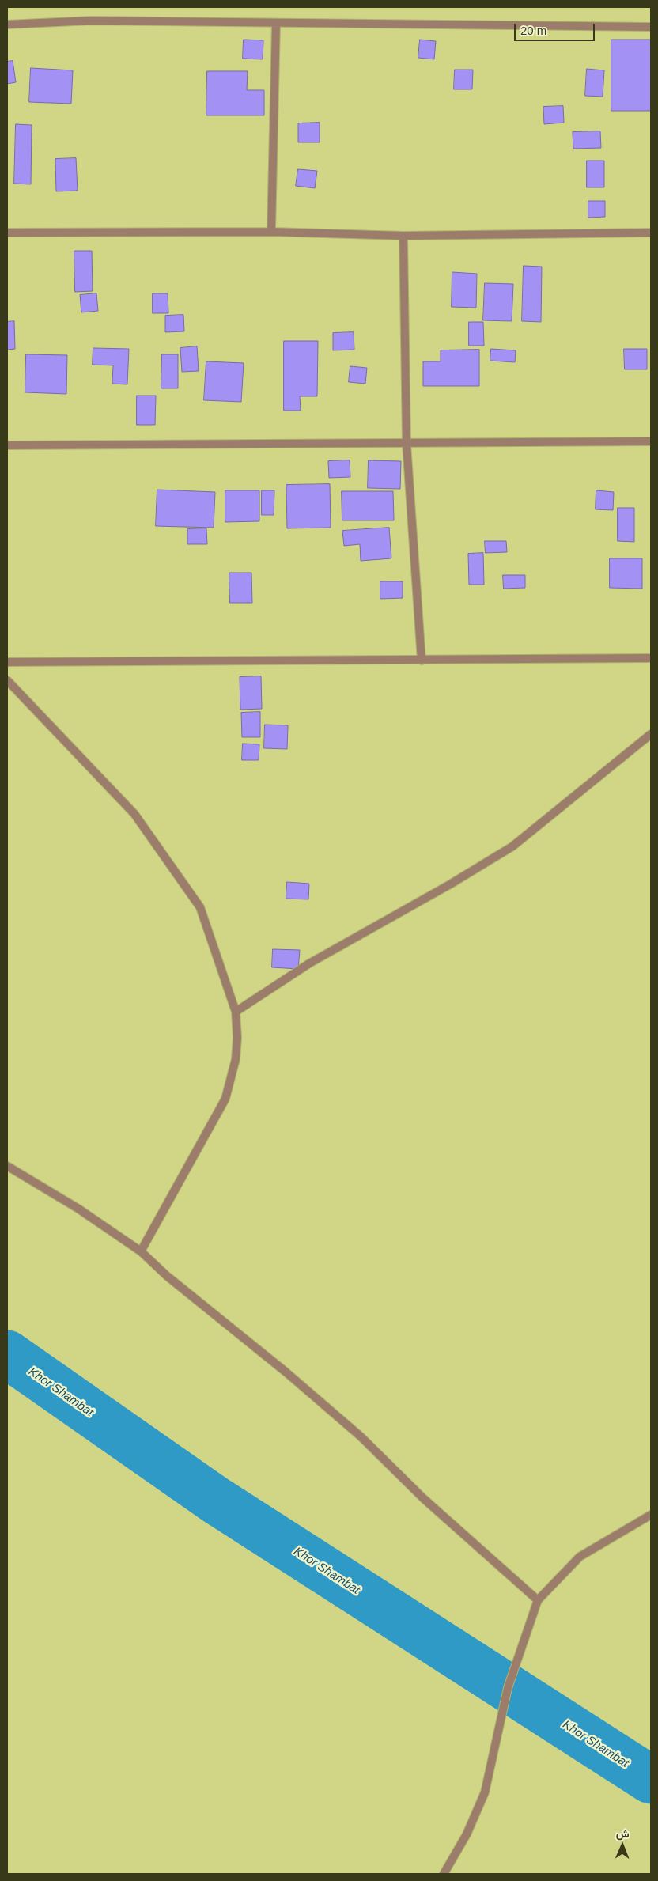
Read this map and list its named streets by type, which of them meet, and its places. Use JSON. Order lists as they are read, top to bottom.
{
  "water": ["Khor Shambat"],
  "scale_bar": "20 m",
  "north": "top"
}
